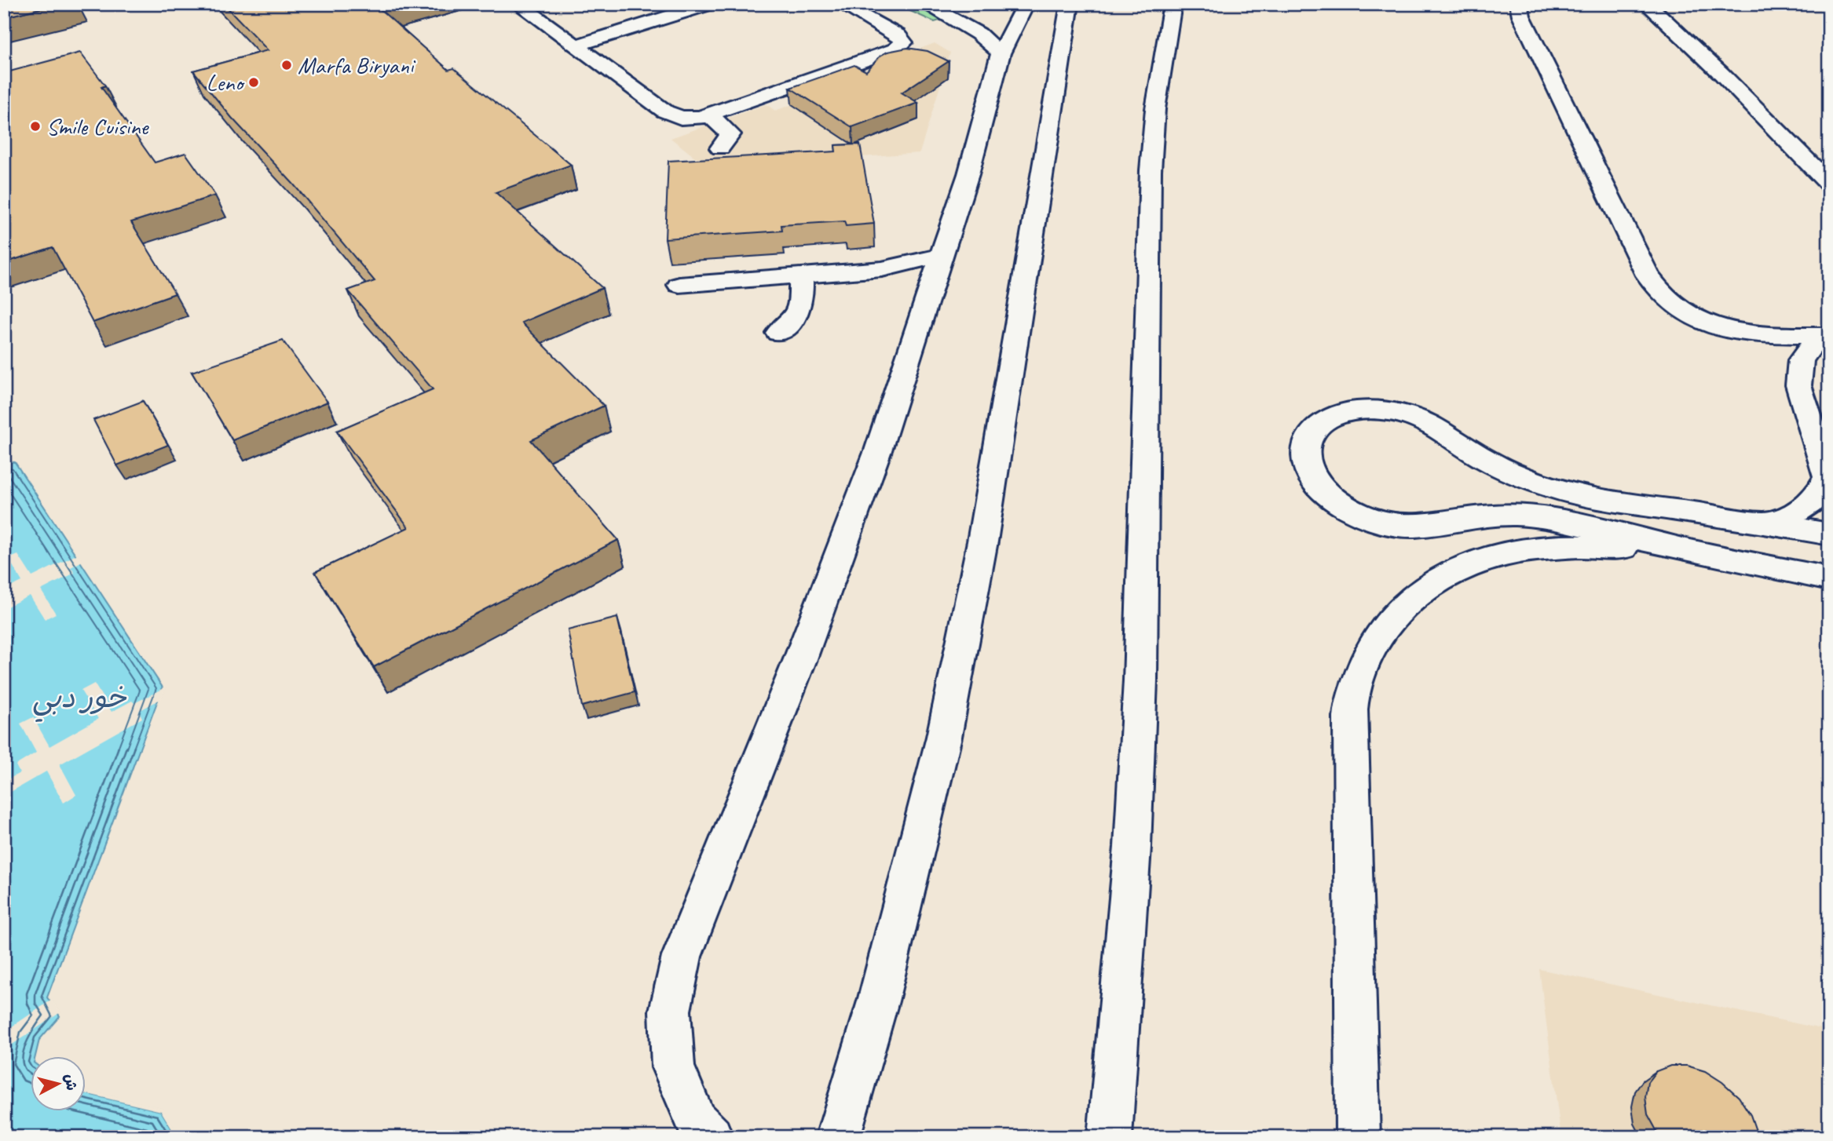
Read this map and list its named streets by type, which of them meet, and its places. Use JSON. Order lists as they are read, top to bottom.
{
  "water": ["خور دبي"],
  "places": ["Marfa Biryani", "Leno", "Smile Cuisine"],
  "north": "right"
}
